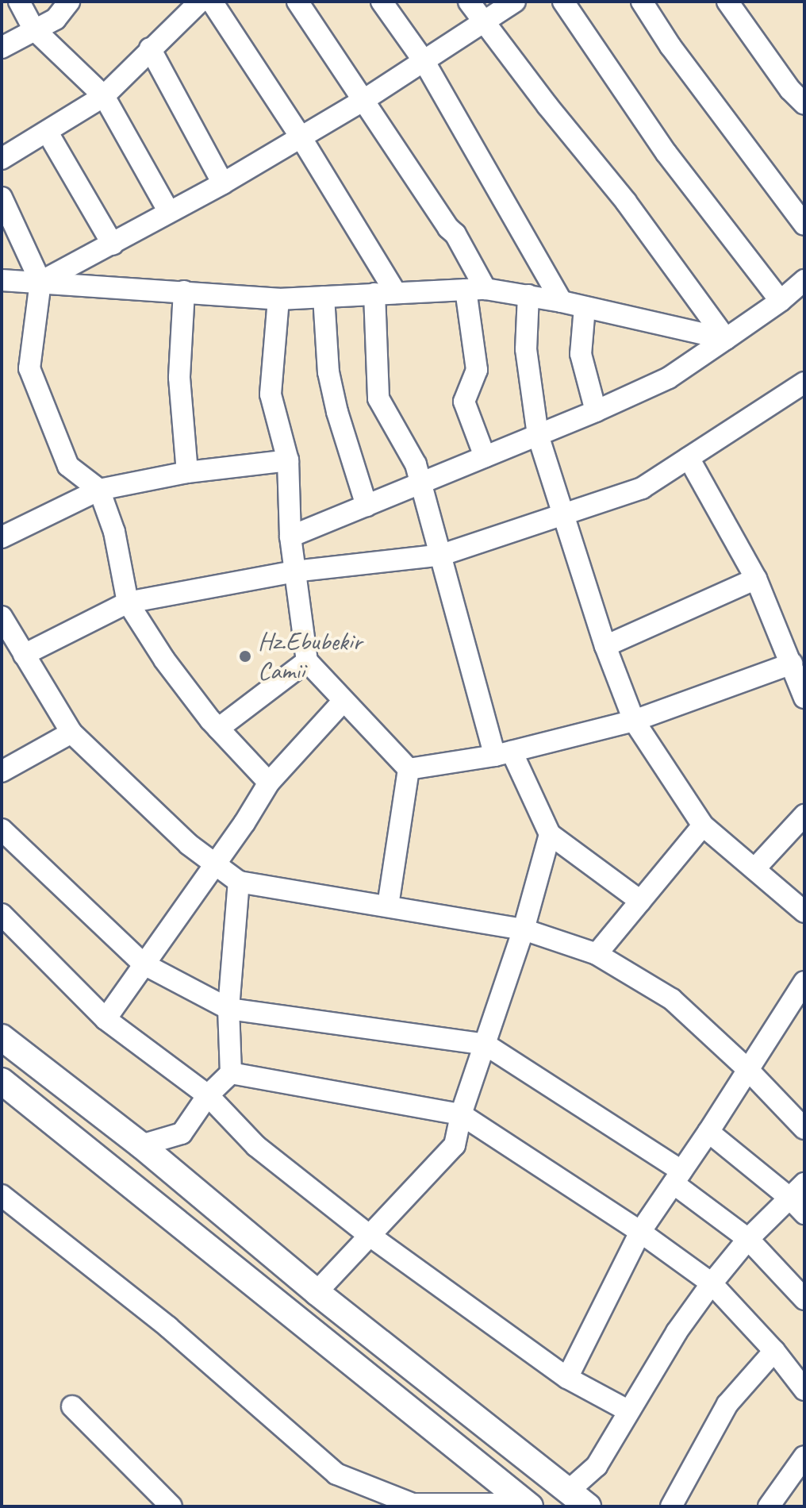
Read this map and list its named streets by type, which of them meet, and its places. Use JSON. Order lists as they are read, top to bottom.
{
  "places": ["Hz.Ebubekir Camii"]
}
